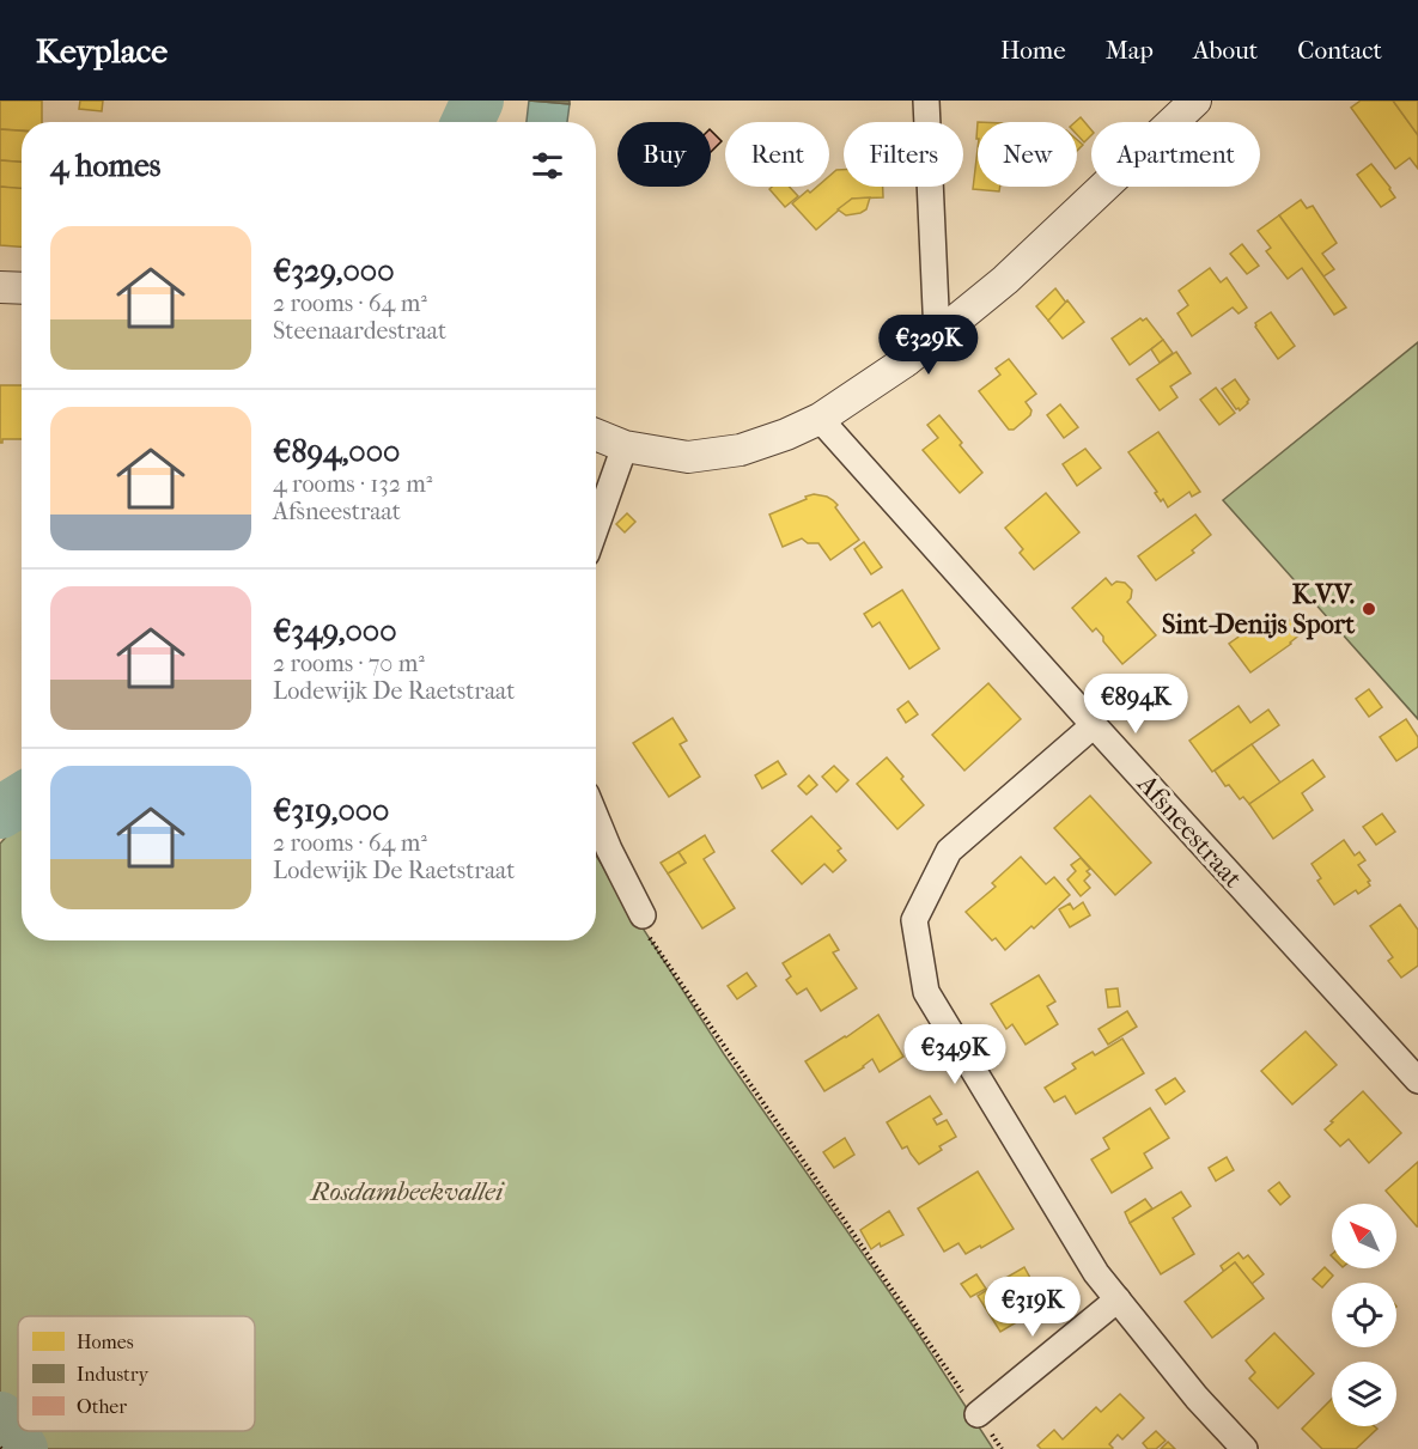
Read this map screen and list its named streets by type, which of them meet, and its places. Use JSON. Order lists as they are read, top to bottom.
{
  "streets": {
    "street": ["Afsneestraat"]
  },
  "parks": ["Rosdambeekvallei"],
  "places": ["K.V.V. Sint-Denijs Sport"],
  "legend": ["Homes", "Industry", "Other"],
  "north": "top left",
  "page": {
    "header": "Keyplace",
    "nav": [
      "Home",
      "Map",
      "About",
      "Contact"
    ],
    "chip": [
      "Buy",
      "Rent",
      "Filters",
      "New",
      "Apartment"
    ],
    "heading": "4 homes",
    "list": [
      {
        "name": "€329,000",
        "note": "2 rooms · 64 m² · Steenaardestraat"
      },
      {
        "name": "€894,000",
        "note": "4 rooms · 132 m² · Afsneestraat"
      },
      {
        "name": "€349,000",
        "note": "2 rooms · 70 m² · Lodewijk De Raetstraat"
      },
      {
        "name": "€319,000",
        "note": "2 rooms · 64 m² · Lodewijk De Raetstraat"
      }
    ],
    "price": [
      "€329K",
      "€894K",
      "€349K",
      "€319K"
    ]
  }
}
